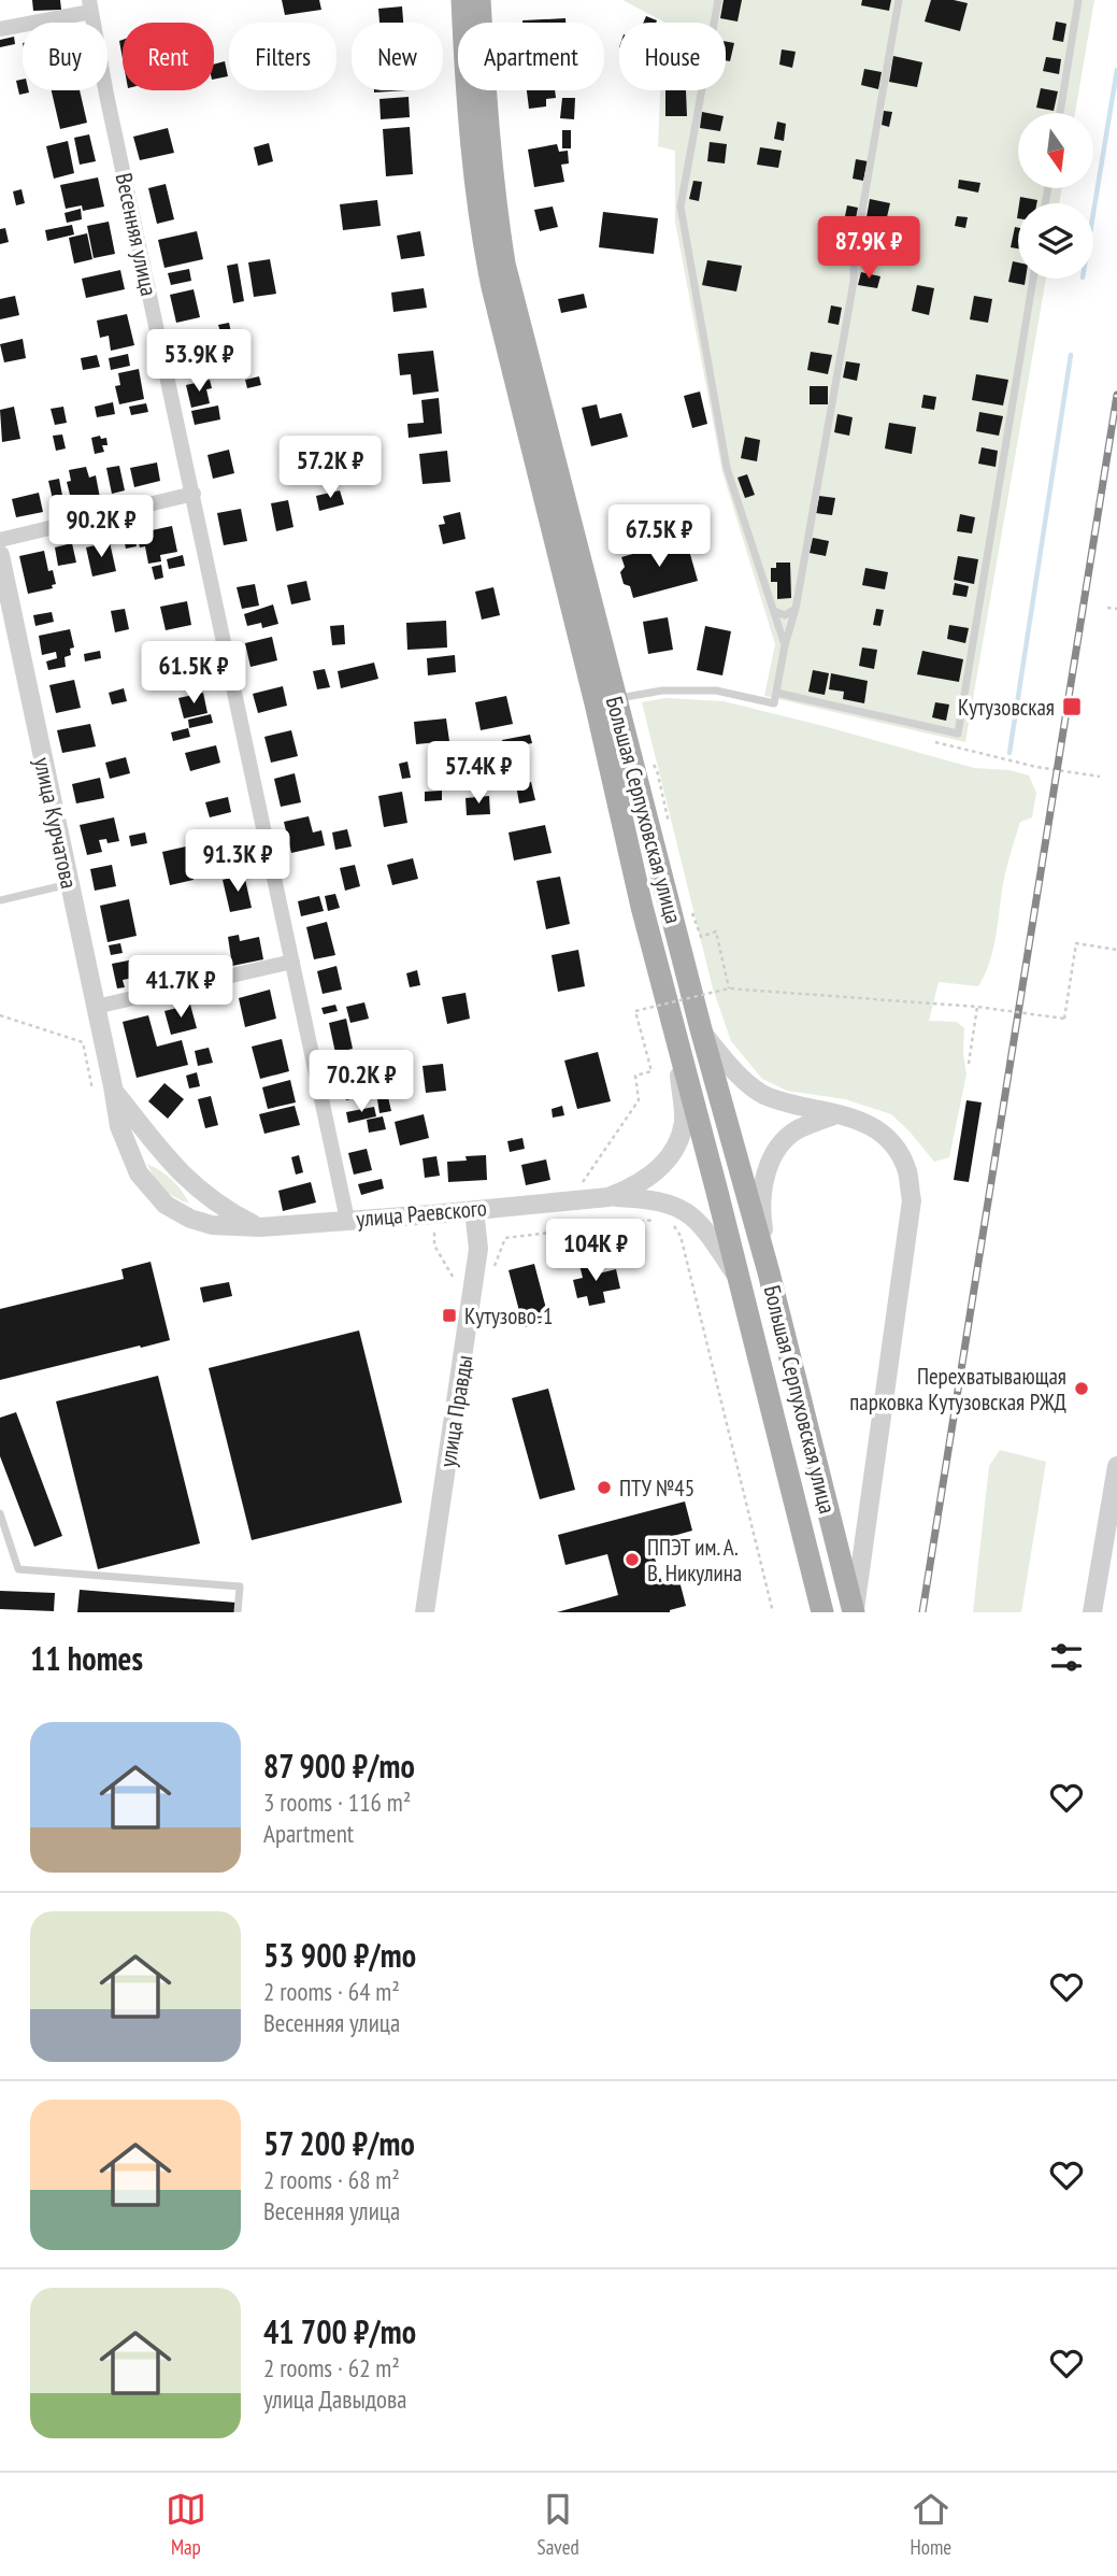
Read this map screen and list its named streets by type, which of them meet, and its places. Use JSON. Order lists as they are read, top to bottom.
{
  "streets": {
    "main road": ["Большая Серпуховская улица"],
    "street": [
      "Весенняя улица",
      "улица Курчатова",
      "улица Раевского",
      "улица Правды"
    ]
  },
  "crossings": [
    ["Весенняя улица", "улица Раевского"],
    ["Большая Серпуховская улица", "улица Раевского"],
    ["улица Курчатова", "улица Раевского"],
    ["улица Раевского", "улица Правды"]
  ],
  "places": {
    "transit": ["Кутузовская", "Кутузово-1"],
    "other": ["Перехватывающая парковка Кутузовская РЖД", "ПТУ №45", "ППЭТ им. А. В. Никулина"]
  },
  "north": "bottom",
  "page": {
    "chip": [
      "Buy",
      "Rent",
      "Filters",
      "New",
      "Apartment",
      "House"
    ],
    "price": [
      "87.9K ₽",
      "53.9K ₽",
      "57.2K ₽",
      "90.2K ₽",
      "67.5K ₽",
      "61.5K ₽",
      "57.4K ₽",
      "91.3K ₽",
      "41.7K ₽",
      "70.2K ₽",
      "104K ₽"
    ],
    "heading": "11 homes",
    "list": [
      {
        "name": "87 900 ₽/mo",
        "note": "3 rooms · 116 m² · Apartment"
      },
      {
        "name": "53 900 ₽/mo",
        "note": "2 rooms · 64 m² · Весенняя улица"
      },
      {
        "name": "57 200 ₽/mo",
        "note": "2 rooms · 68 m² · Весенняя улица"
      },
      {
        "name": "41 700 ₽/mo",
        "note": "2 rooms · 62 m² · улица Давыдова"
      }
    ],
    "tabs": ["Map", "Saved", "Home"]
  }
}
